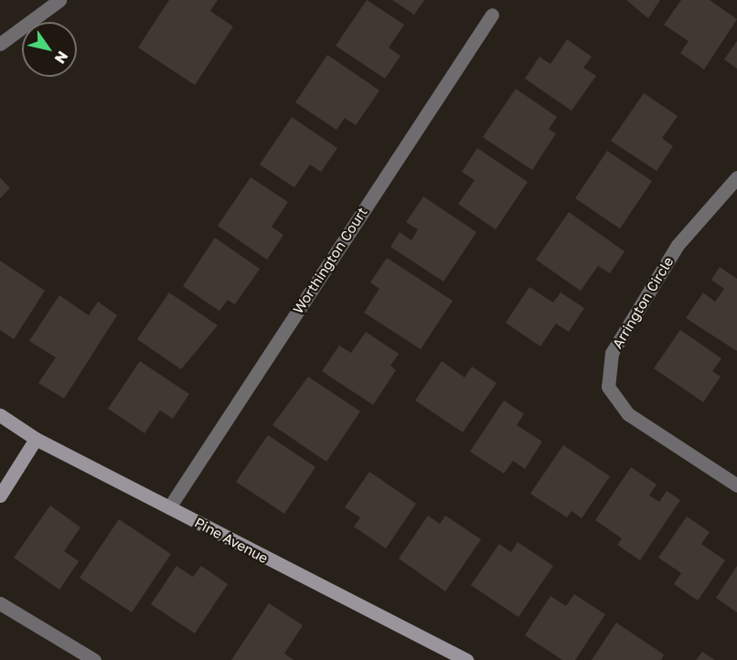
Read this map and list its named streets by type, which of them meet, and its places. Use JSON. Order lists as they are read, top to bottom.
{
  "streets": {
    "street": ["Worthington Court", "Arrington Circle", "Pine Avenue"]
  },
  "crossings": [
    ["Worthington Court", "Pine Avenue"]
  ],
  "north": "bottom right"
}
